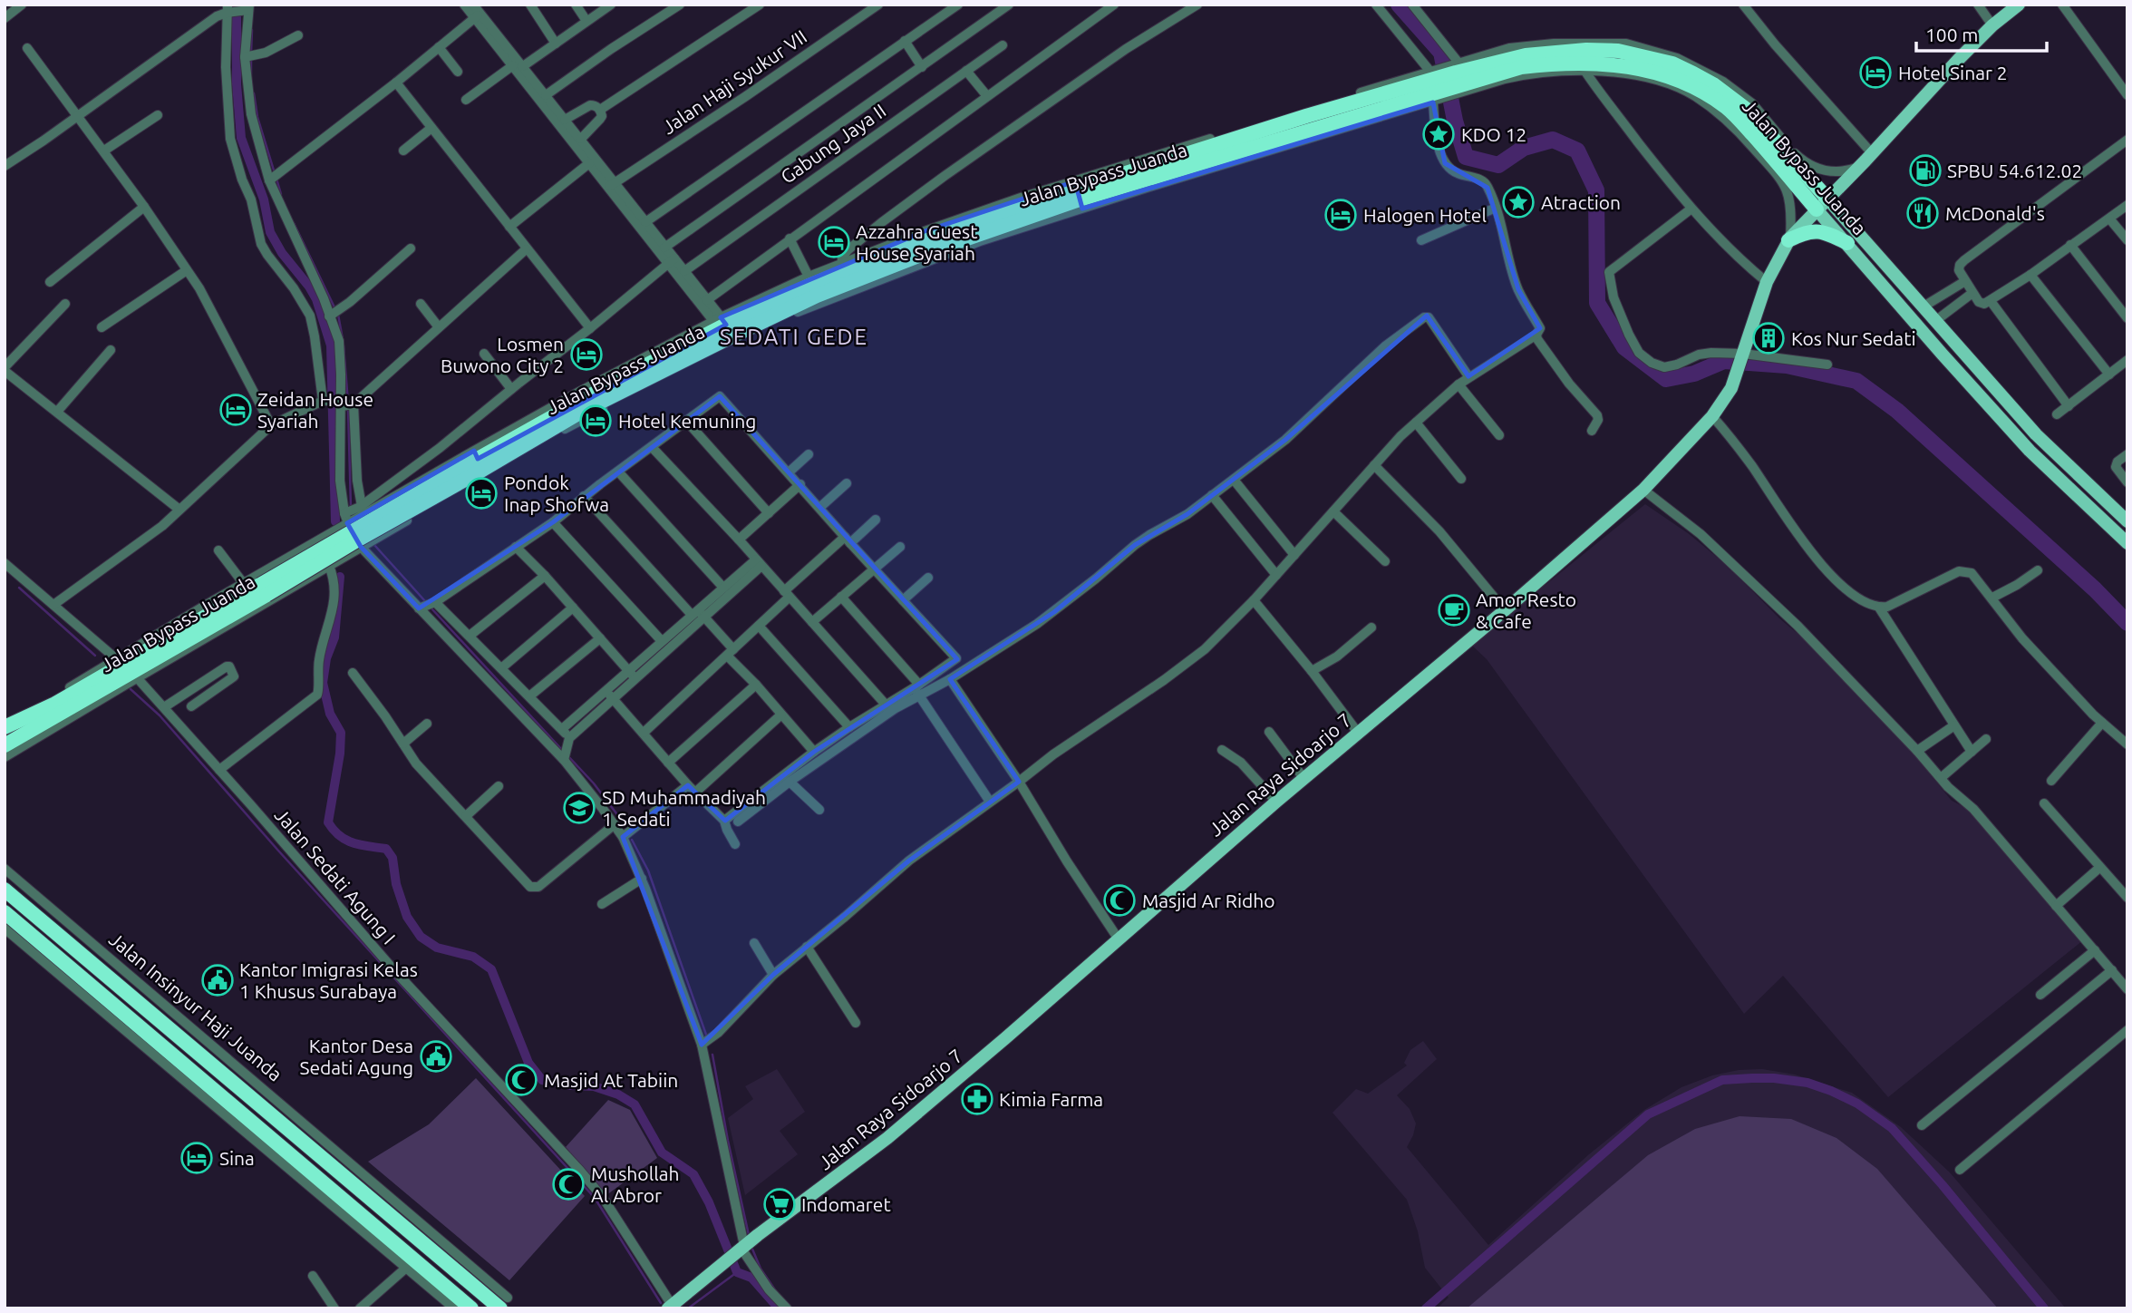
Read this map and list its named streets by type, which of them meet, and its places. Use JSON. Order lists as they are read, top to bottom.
{
  "streets": {
    "highway": ["Jalan Bypass Juanda", "Jalan Insinyur Haji Juanda"],
    "main road": ["Jalan Raya Sidoarjo 7"],
    "street": ["Jalan Haji Syukur VII", "Gabung Jaya II", "Jalan Sedati Agung I"]
  },
  "crossings": [
    ["Jalan Bypass Juanda", "Jalan Raya Sidoarjo 7"],
    ["Jalan Bypass Juanda", "Jalan Sedati Agung I"],
    ["Jalan Raya Sidoarjo 7", "Jalan Sedati Agung I"]
  ],
  "districts": ["SEDATI GEDE"],
  "places": {
    "hotel": [
      "Hotel Sinar 2",
      "Halogen Hotel",
      "Azzahra Guest House Syariah",
      "Losmen Buwono City 2",
      "Zeidan House Syariah",
      "Hotel Kemuning",
      "Pondok Inap Shofwa",
      "Sina"
    ],
    "place": ["KDO 12", "Atraction"],
    "fuel station": ["SPBU 54.612.02"],
    "restaurant": ["McDonald's"],
    "building": ["Kos Nur Sedati"],
    "cafe": ["Amor Resto & Cafe"],
    "school or university": ["SD Muhammadiyah 1 Sedati"],
    "mosque": ["Masjid Ar Ridho", "Masjid At Tabiin", "Mushollah Al Abror"],
    "public building": ["Kantor Imigrasi Kelas 1 Khusus Surabaya", "Kantor Desa Sedati Agung"],
    "pharmacy": ["Kimia Farma"],
    "supermarket": ["Indomaret"]
  },
  "scale_bar": "100 m"
}
